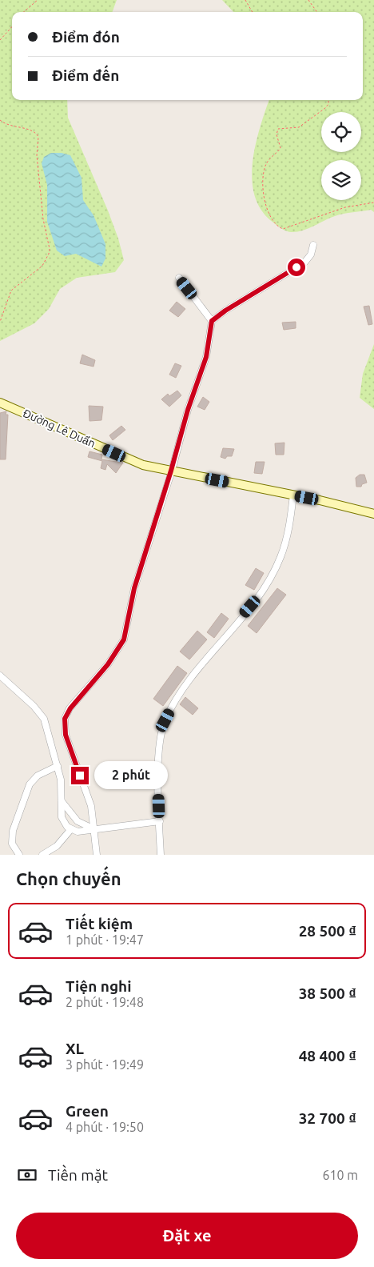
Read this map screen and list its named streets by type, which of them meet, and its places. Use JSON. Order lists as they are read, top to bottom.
{
  "streets": {
    "main road": ["Đường Lê Duẩn"]
  },
  "page": {
    "banner": ["Điểm đón", "Điểm đến"],
    "bubble": "2 phút",
    "heading": "Chọn chuyến",
    "list": [
      {
        "name": "Tiết kiệm",
        "note": "1 phút · 19:47",
        "value": "28 500 ₫"
      },
      {
        "name": "Tiện nghi",
        "note": "2 phút · 19:48",
        "value": "38 500 ₫"
      },
      {
        "name": "XL",
        "note": "3 phút · 19:49",
        "value": "48 400 ₫"
      },
      {
        "name": "Green",
        "note": "4 phút · 19:50",
        "value": "32 700 ₫"
      }
    ],
    "pay": ["Tiền mặt", "610 m"],
    "buttons": "Đặt xe"
  }
}
